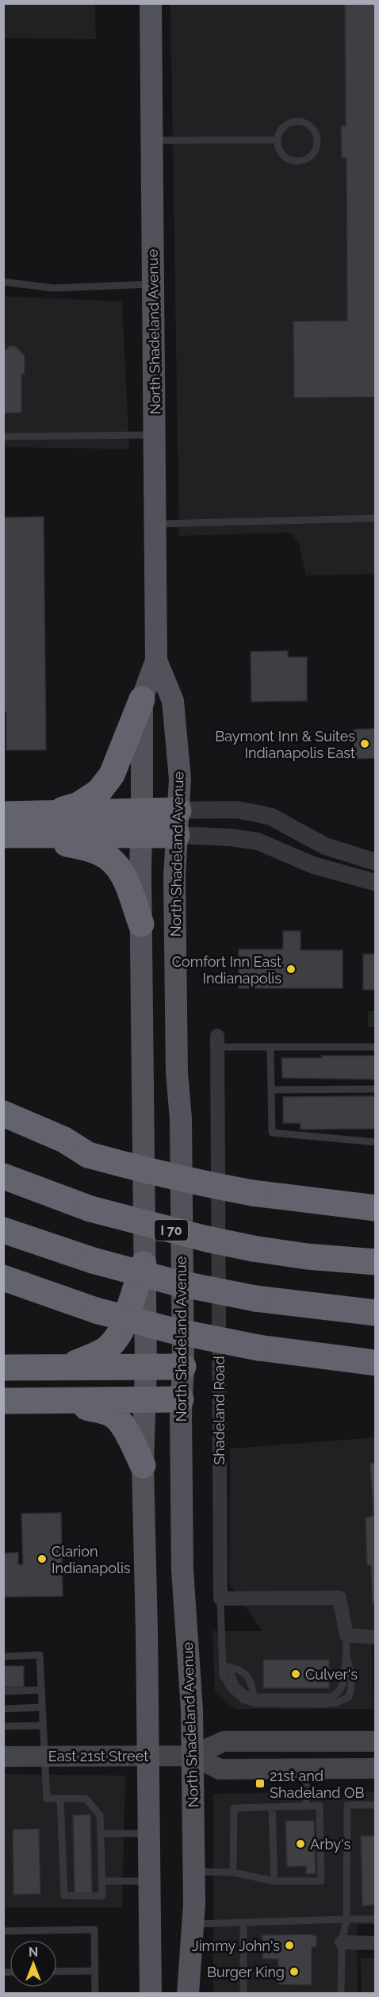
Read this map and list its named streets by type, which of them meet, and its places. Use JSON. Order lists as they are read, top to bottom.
{
  "streets": {
    "highway": ["I 70"],
    "main road": ["North Shadeland Avenue", "East 21st Street"],
    "street": ["Shadeland Road"]
  },
  "crossings": [
    ["North Shadeland Avenue", "East 21st Street"]
  ],
  "places": {
    "other": [
      "Baymont Inn & Suites Indianapolis East",
      "Comfort Inn East Indianapolis",
      "Clarion Indianapolis",
      "Culver's",
      "Arby's",
      "Jimmy John's",
      "Burger King"
    ],
    "transit": ["21st and Shadeland OB"]
  },
  "north": "top"
}
